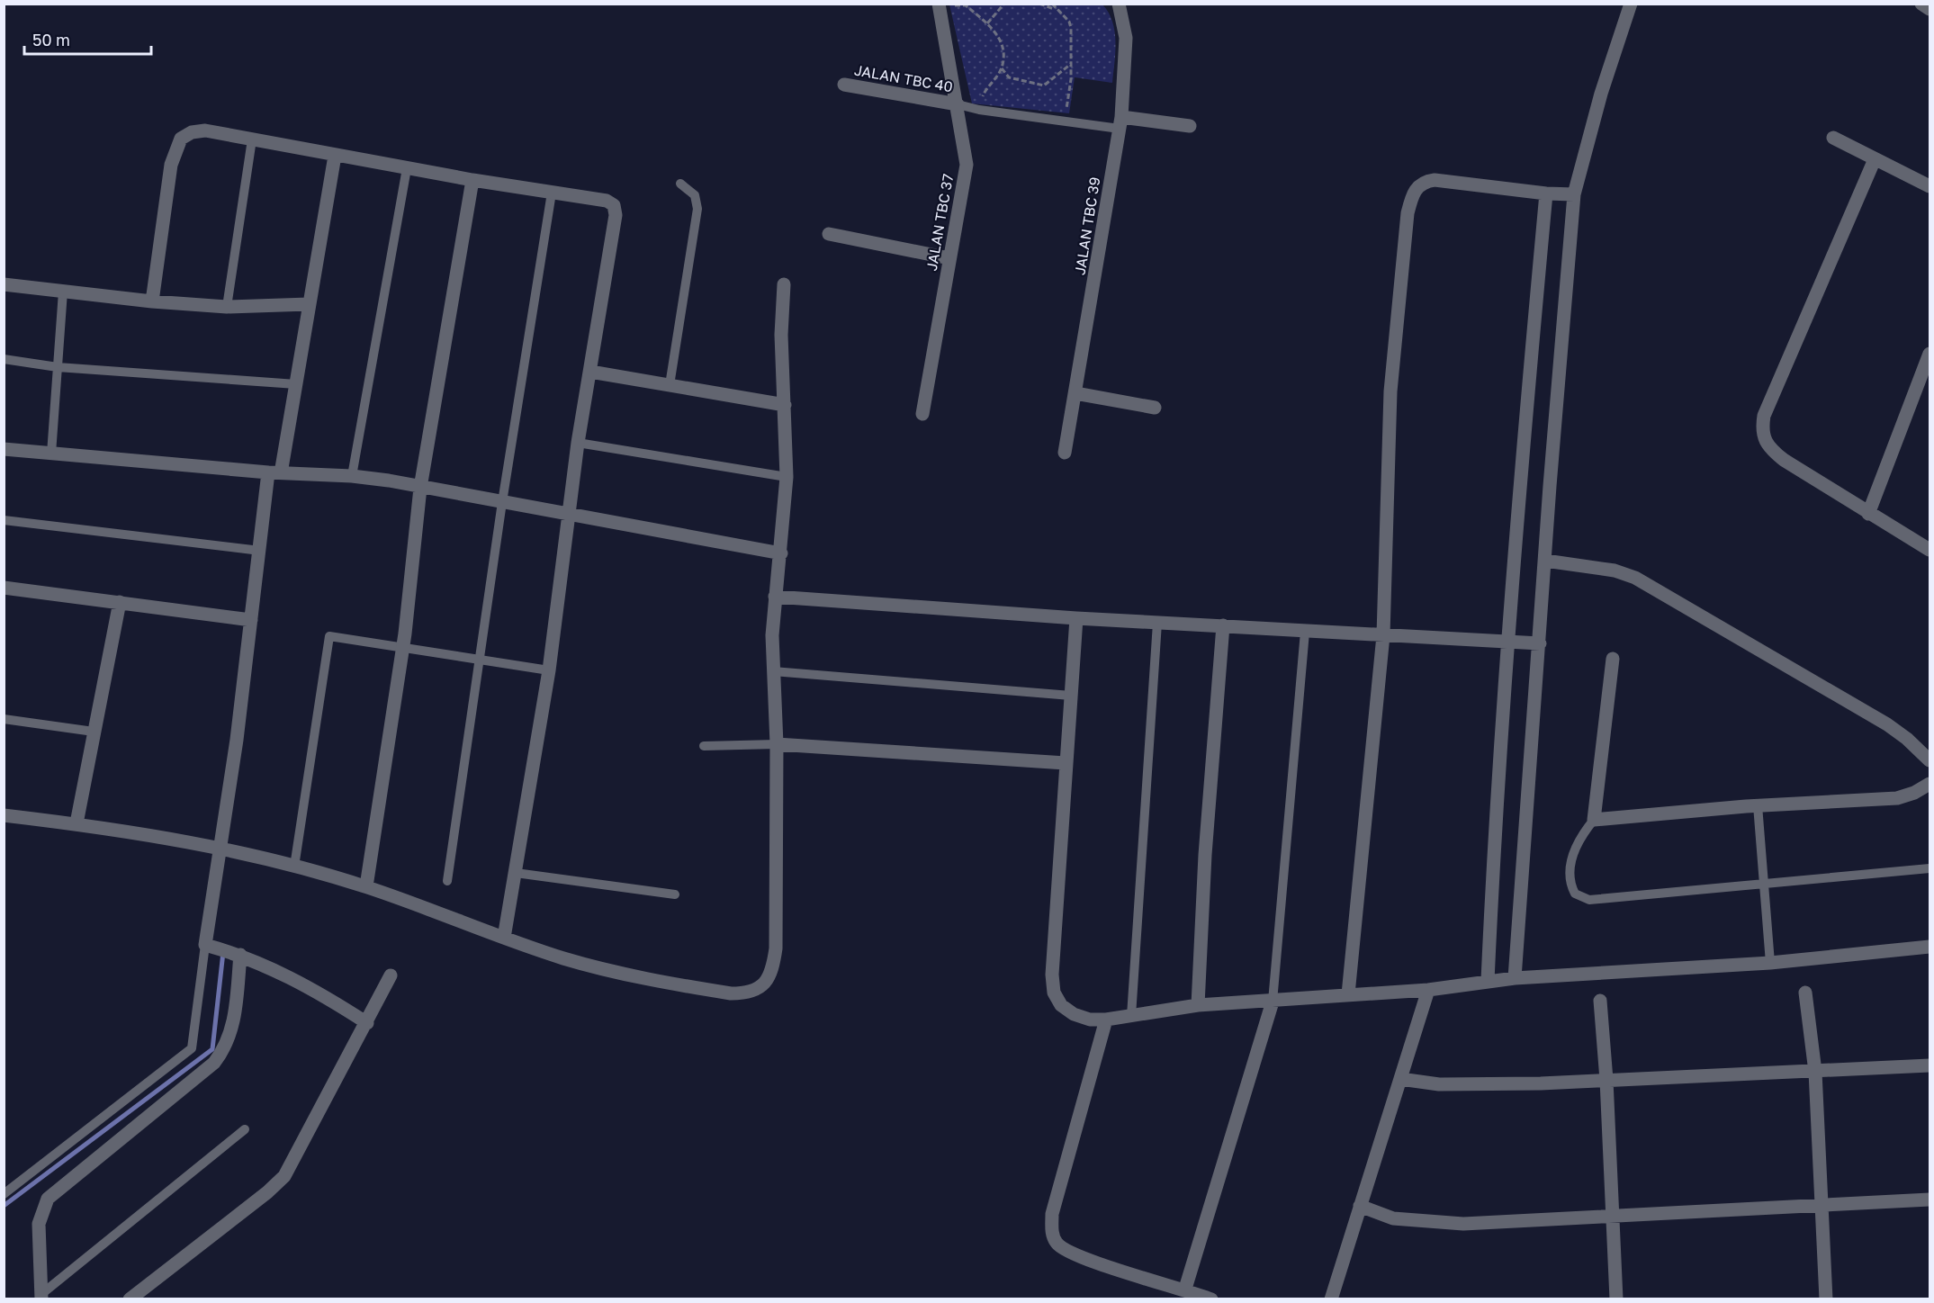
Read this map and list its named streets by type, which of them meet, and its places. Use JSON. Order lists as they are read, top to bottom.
{
  "streets": {
    "street": ["JALAN TBC 40", "JALAN TBC 37", "JALAN TBC 39"]
  },
  "crossings": [
    ["JALAN TBC 40", "JALAN TBC 37"]
  ],
  "scale_bar": "50 m"
}
